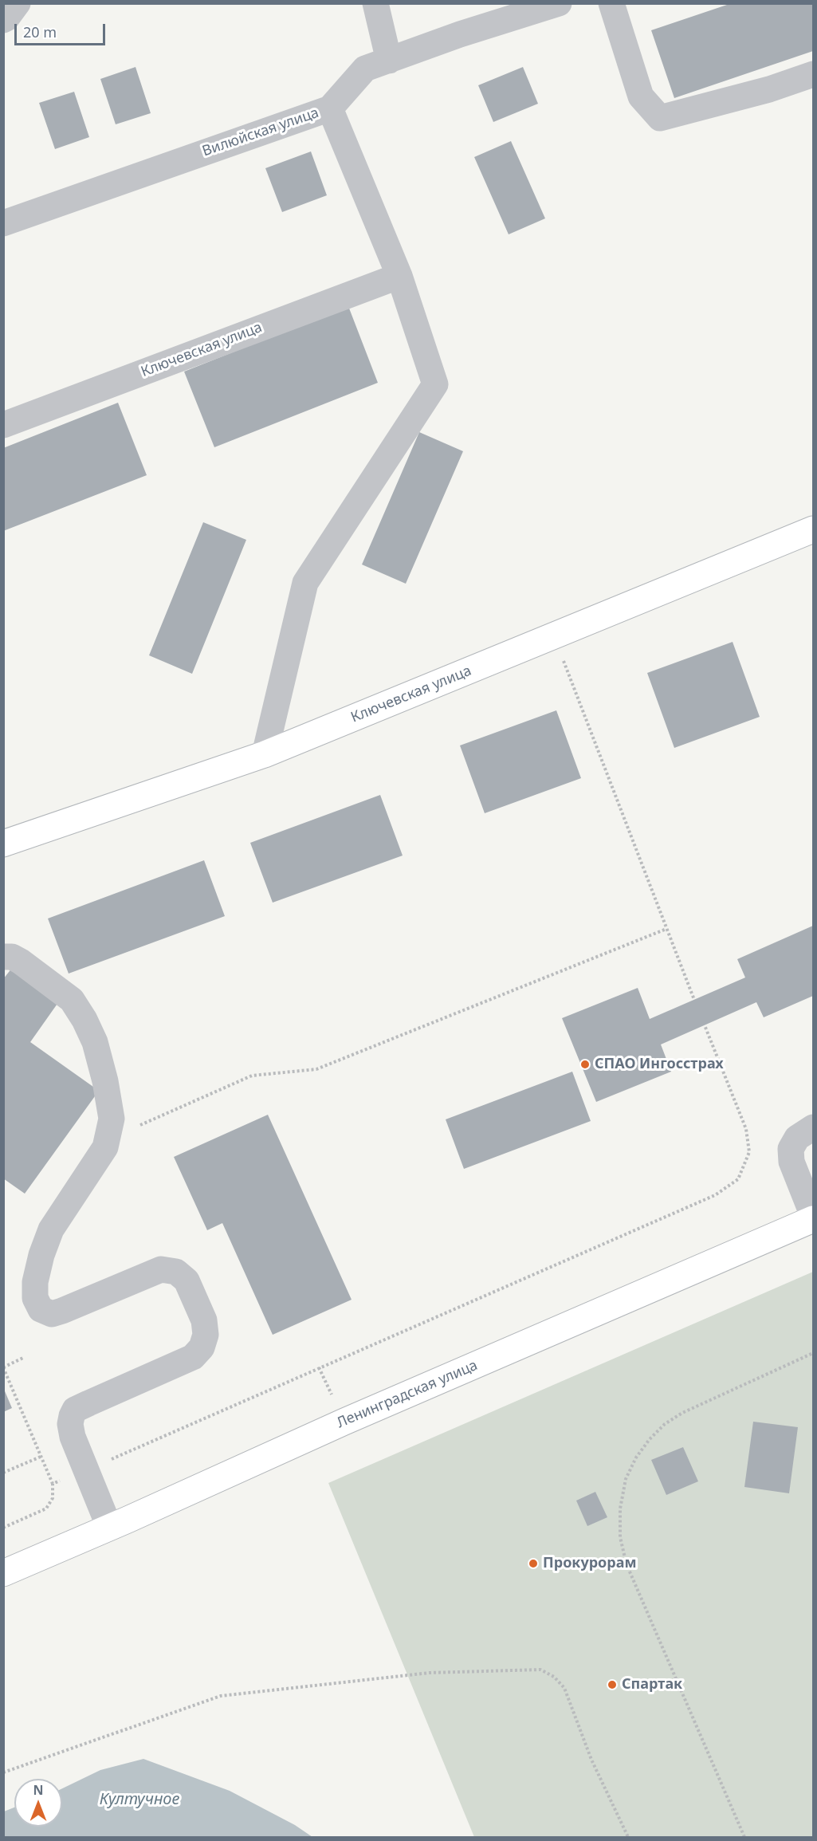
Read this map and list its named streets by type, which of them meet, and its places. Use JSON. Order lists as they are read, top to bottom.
{
  "streets": {
    "main road": ["Ключевская улица", "Ленинградская улица"],
    "street": ["Вилюйская улица"]
  },
  "water": ["Култучное"],
  "places": ["СПАО Ингосстрах", "Прокурорам", "Спартак"],
  "scale_bar": "20 m",
  "north": "top"
}
